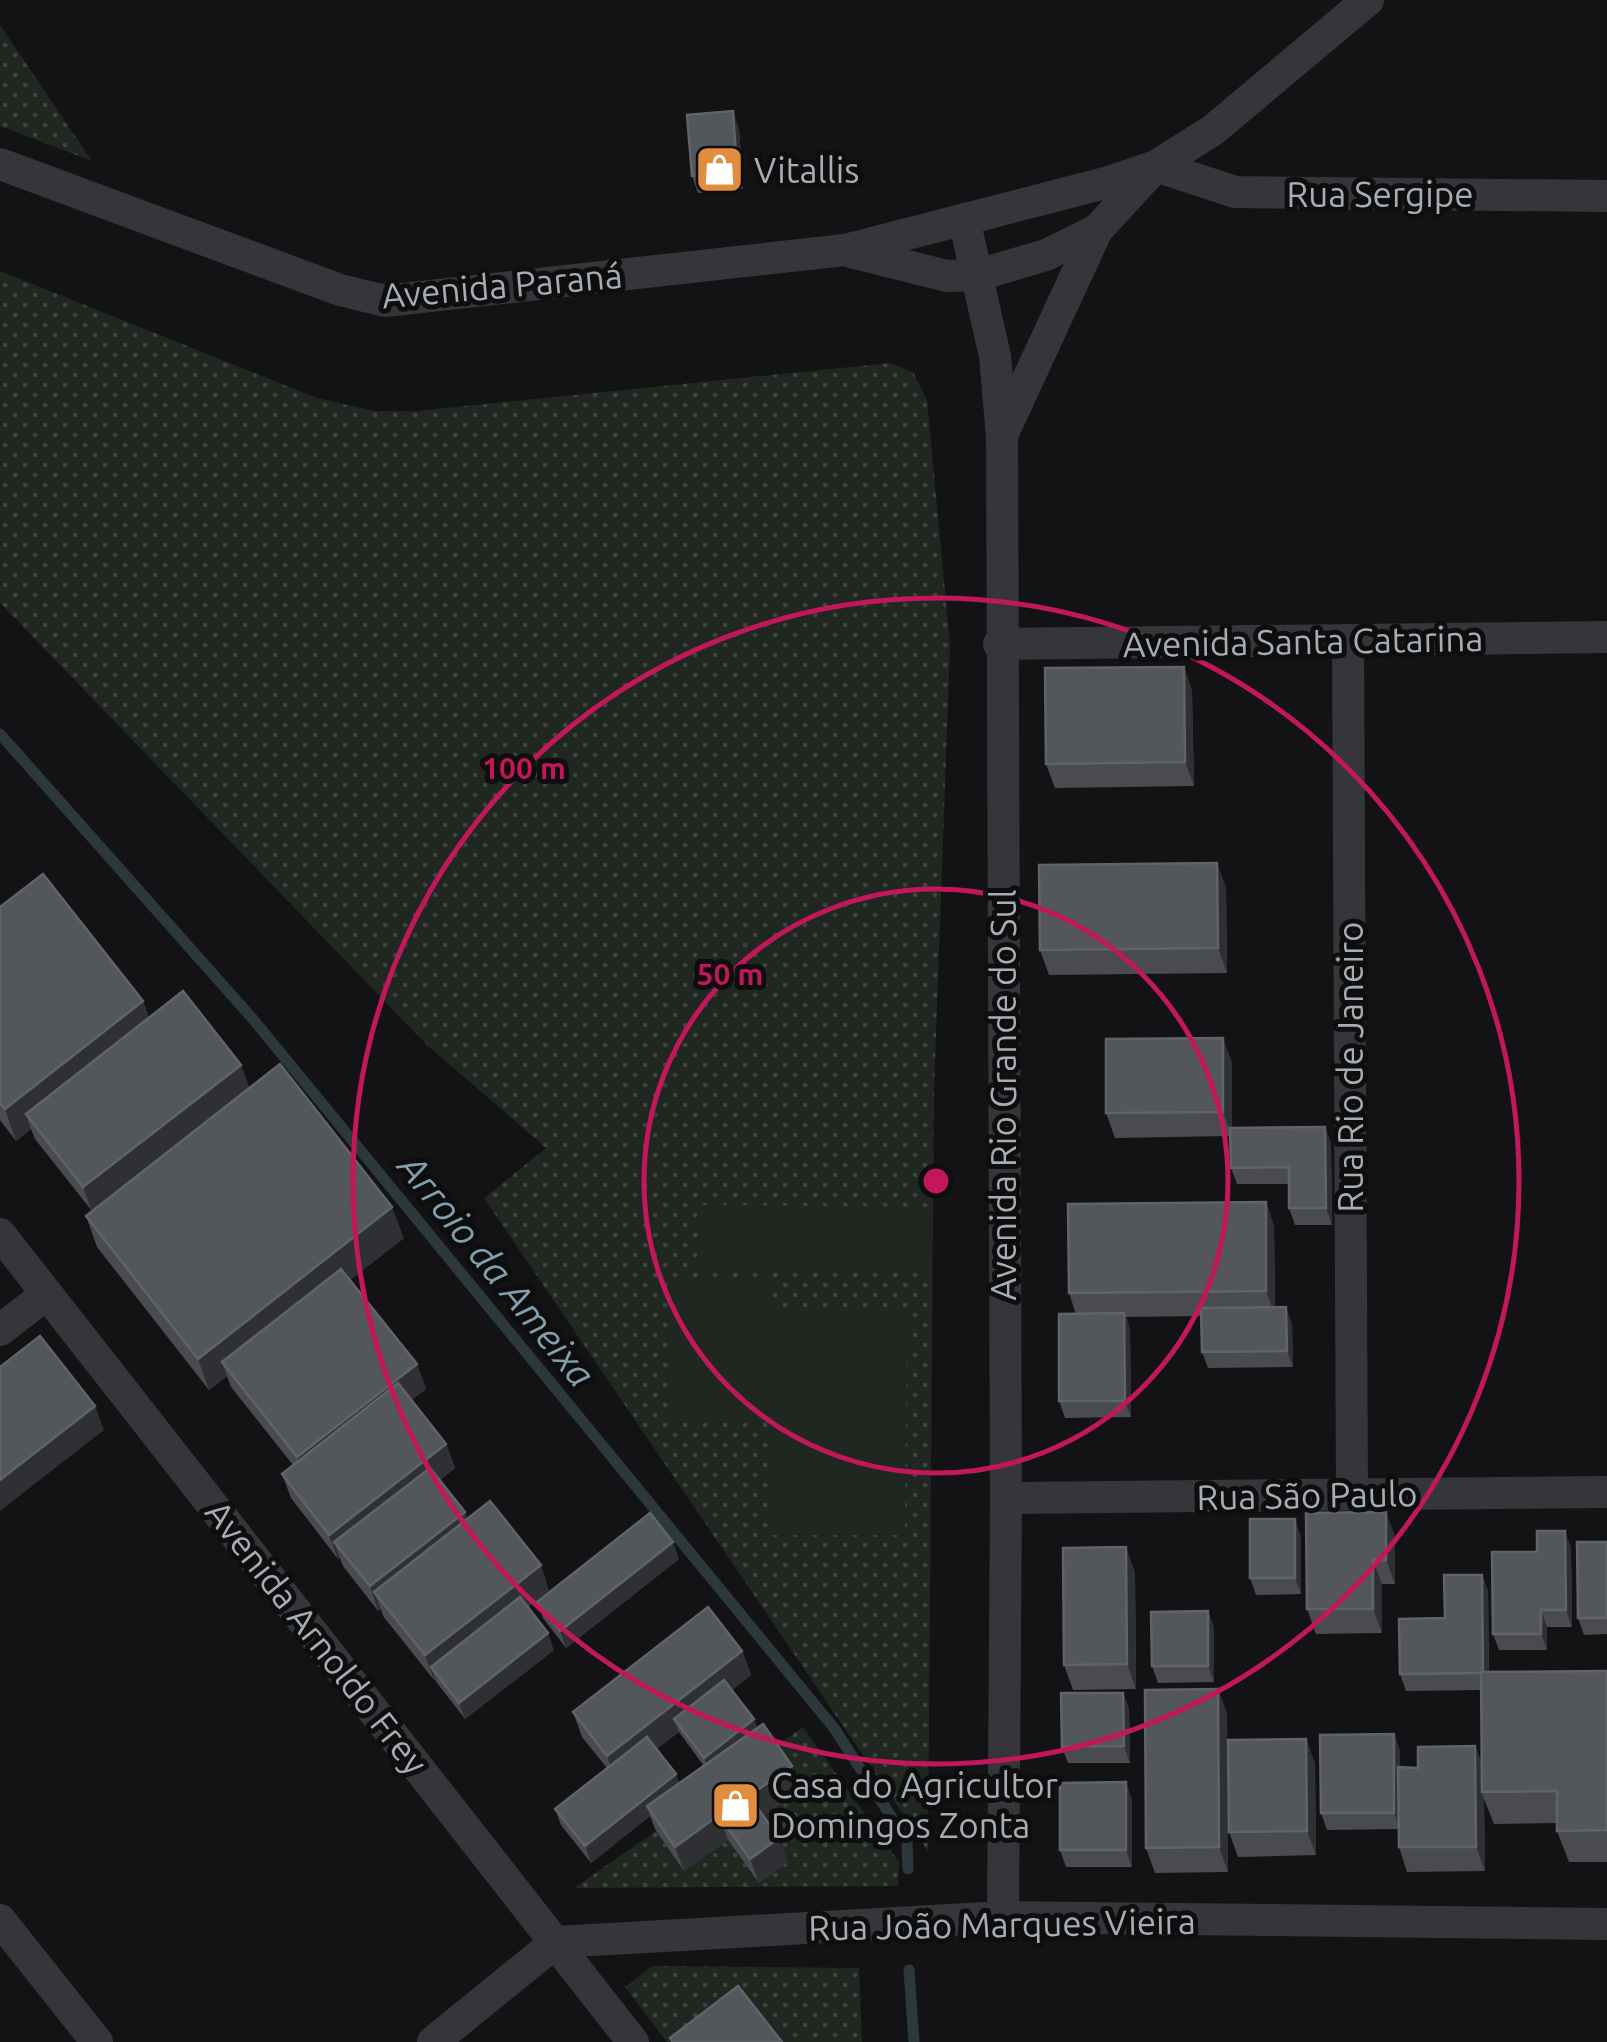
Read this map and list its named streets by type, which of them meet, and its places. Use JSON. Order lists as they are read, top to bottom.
{
  "streets": {
    "street": [
      "Rua Sergipe",
      "Avenida Paraná",
      "Avenida Santa Catarina",
      "Rua Rio de Janeiro",
      "Avenida Rio Grande do Sul",
      "Rua São Paulo",
      "Avenida Arnoldo Frey",
      "Rua João Marques Vieira"
    ]
  },
  "crossings": [
    ["Rua Sergipe", "Avenida Paraná"],
    ["Avenida Paraná", "Avenida Rio Grande do Sul"],
    ["Avenida Santa Catarina", "Rua Rio de Janeiro"],
    ["Avenida Santa Catarina", "Avenida Rio Grande do Sul"],
    ["Rua Rio de Janeiro", "Rua São Paulo"],
    ["Avenida Rio Grande do Sul", "Rua São Paulo"],
    ["Avenida Rio Grande do Sul", "Rua João Marques Vieira"],
    ["Avenida Arnoldo Frey", "Rua João Marques Vieira"]
  ],
  "water": ["Arroio da Ameixa"],
  "places": {
    "shop": ["Vitallis", "Casa do Agricultor Domingos Zonta"]
  },
  "rings": ["100 m", "50 m"]
}
